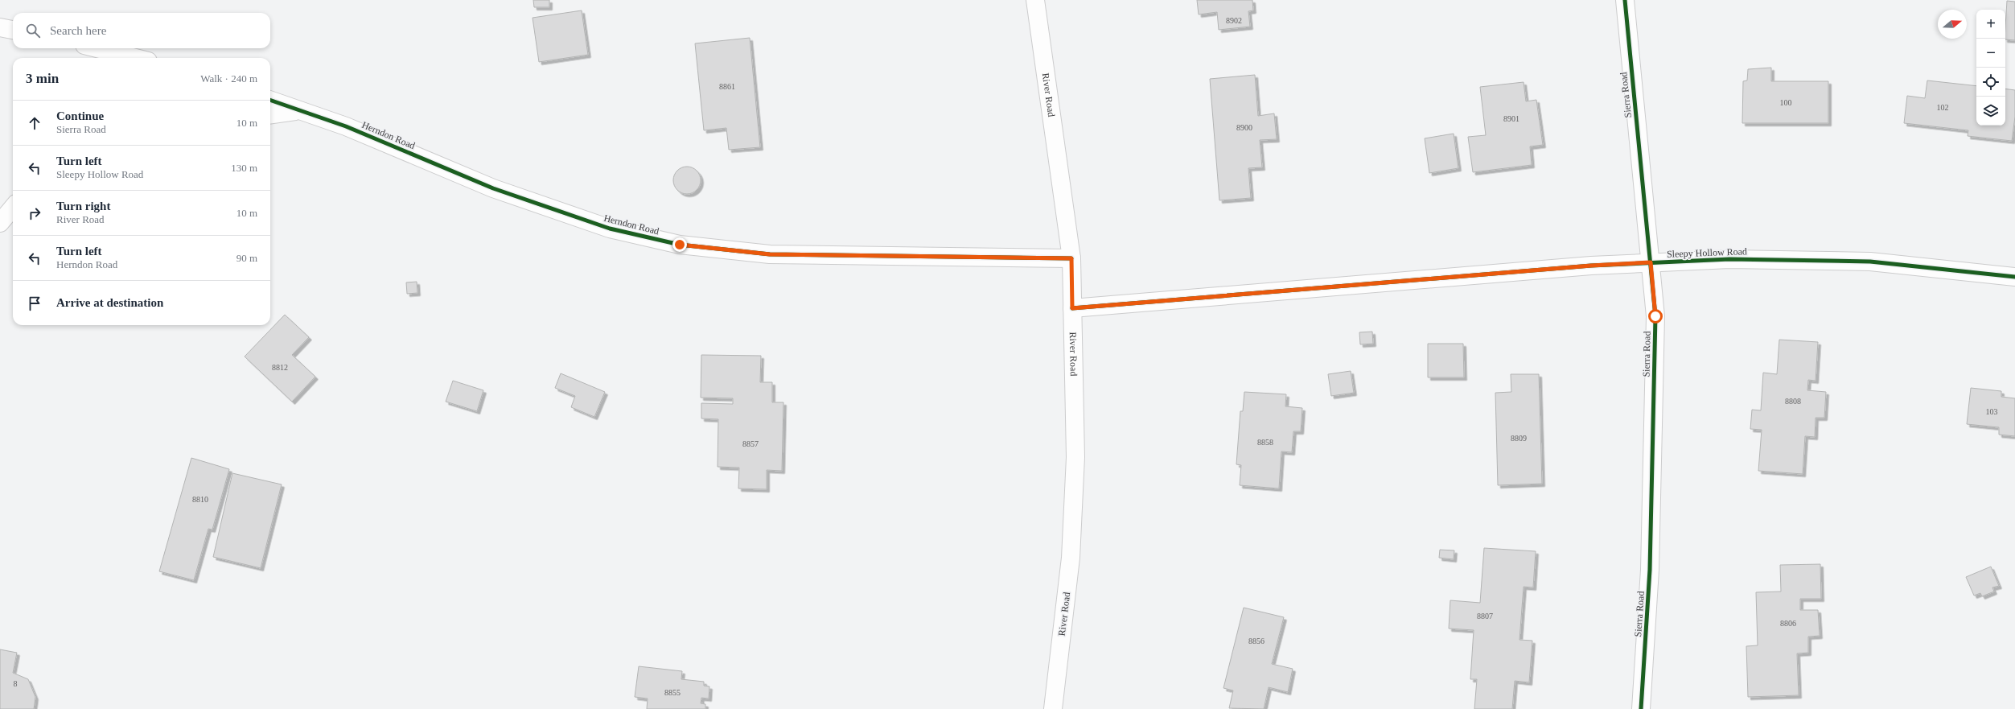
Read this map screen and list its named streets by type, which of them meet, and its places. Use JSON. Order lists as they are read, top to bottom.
{
  "streets": {
    "street": [
      "River Road",
      "Sierra Road",
      "Herndon Road",
      "Sleepy Hollow Road"
    ]
  },
  "crossings": [
    ["River Road", "Herndon Road"],
    ["River Road", "Sleepy Hollow Road"],
    ["Sierra Road", "Sleepy Hollow Road"]
  ],
  "house_numbers": [
    "8902",
    "8861",
    "100",
    "102",
    "8901",
    "8900",
    "8812",
    "8808",
    "103",
    "8809",
    "8858",
    "8857",
    "8810",
    "8807",
    "8806",
    "8856",
    "8",
    "8855"
  ],
  "north": "right",
  "page": {
    "map_buttons": ["+", "−"],
    "search": "Search here",
    "heading": ["3 min", "Walk · 240 m"],
    "list": [
      ["Continue", "Sierra Road", "10 m"],
      ["Turn left", "Sleepy Hollow Road", "130 m"],
      ["Turn right", "River Road", "10 m"],
      ["Turn left", "Herndon Road", "90 m"],
      "Arrive at destination"
    ]
  }
}
